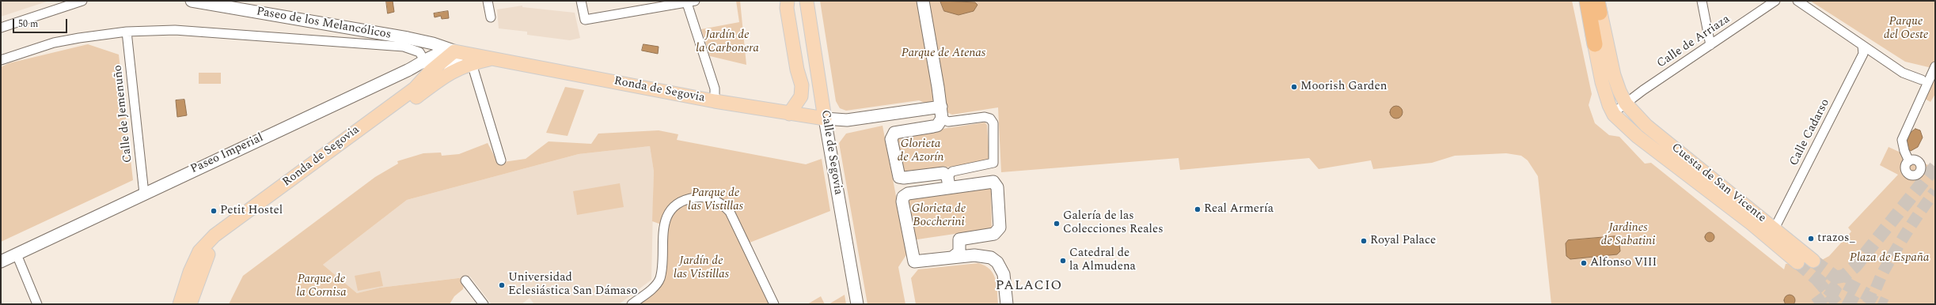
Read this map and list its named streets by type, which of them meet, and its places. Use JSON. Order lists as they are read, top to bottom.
{
  "streets": {
    "main road": ["Ronda de Segovia", "Calle de Segovia", "Cuesta de San Vicente"],
    "street": [
      "Paseo de los Melancólicos",
      "Calle de Arriaza",
      "Calle de Jemenuño",
      "Calle Cadarso",
      "Paseo Imperial"
    ]
  },
  "crossings": [
    ["Paseo de los Melancólicos", "Ronda de Segovia"],
    ["Paseo de los Melancólicos", "Paseo Imperial"],
    ["Calle de Arriaza", "Cuesta de San Vicente"],
    ["Ronda de Segovia", "Calle de Segovia"],
    ["Ronda de Segovia", "Paseo Imperial"],
    ["Calle de Jemenuño", "Paseo Imperial"],
    ["Calle Cadarso", "Cuesta de San Vicente"]
  ],
  "districts": ["PALACIO"],
  "parks": [
    "Parque del Oeste",
    "Jardín de la Carbonera",
    "Parque de Atenas",
    "Glorieta de Azorín",
    "Parque de las Vistillas",
    "Glorieta de Boccherini",
    "Jardines de Sabatini",
    "Plaza de España",
    "Jardín de las Vistillas",
    "Parque de la Cornisa"
  ],
  "places": [
    "Moorish Garden",
    "Real Armería",
    "Petit Hostel",
    "Galería de las Colecciones Reales",
    "trazos_",
    "Royal Palace",
    "Catedral de la Almudena",
    "Alfonso VIII",
    "Universidad Eclesiástica San Dámaso"
  ],
  "scale_bar": "50 m"
}
